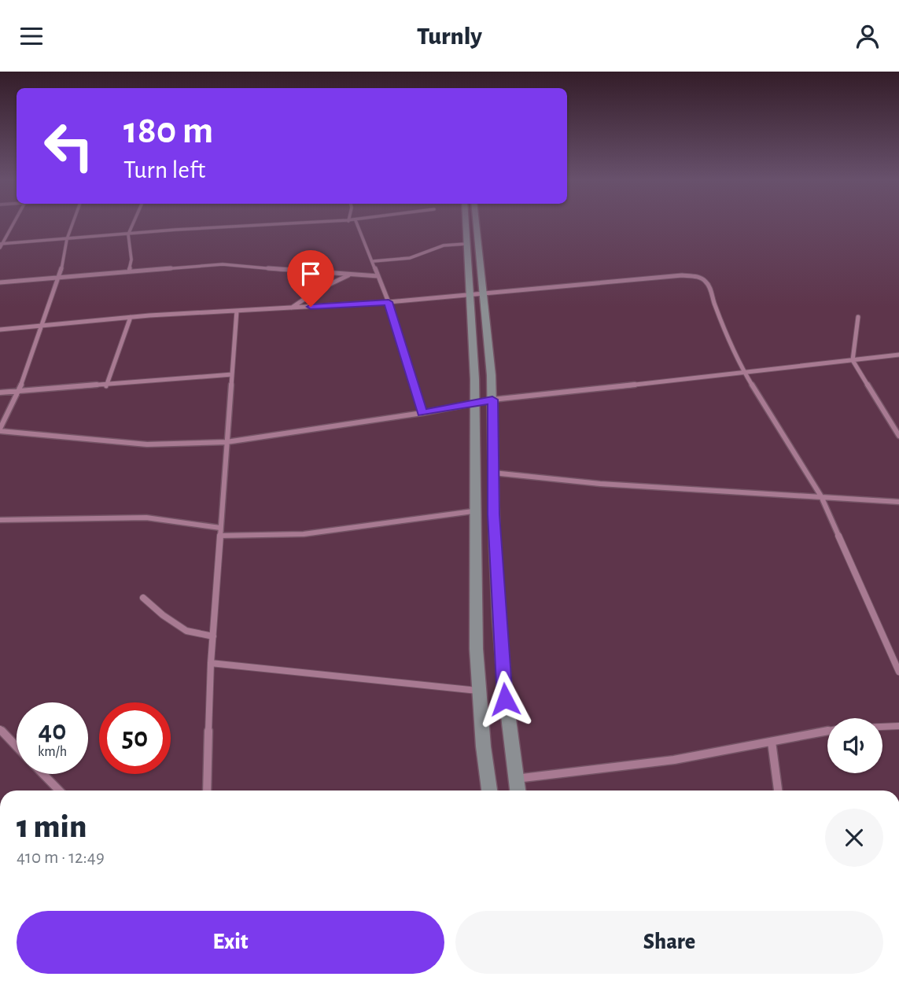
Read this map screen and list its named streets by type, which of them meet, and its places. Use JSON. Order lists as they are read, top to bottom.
{
  "page": {
    "header": "Turnly",
    "turn": ["180 m", "Turn left"],
    "speed": "40 km/h",
    "limit": "50",
    "heading": ["1 min", "410 m · 12:49"],
    "buttons": ["Exit", "Share"]
  }
}
